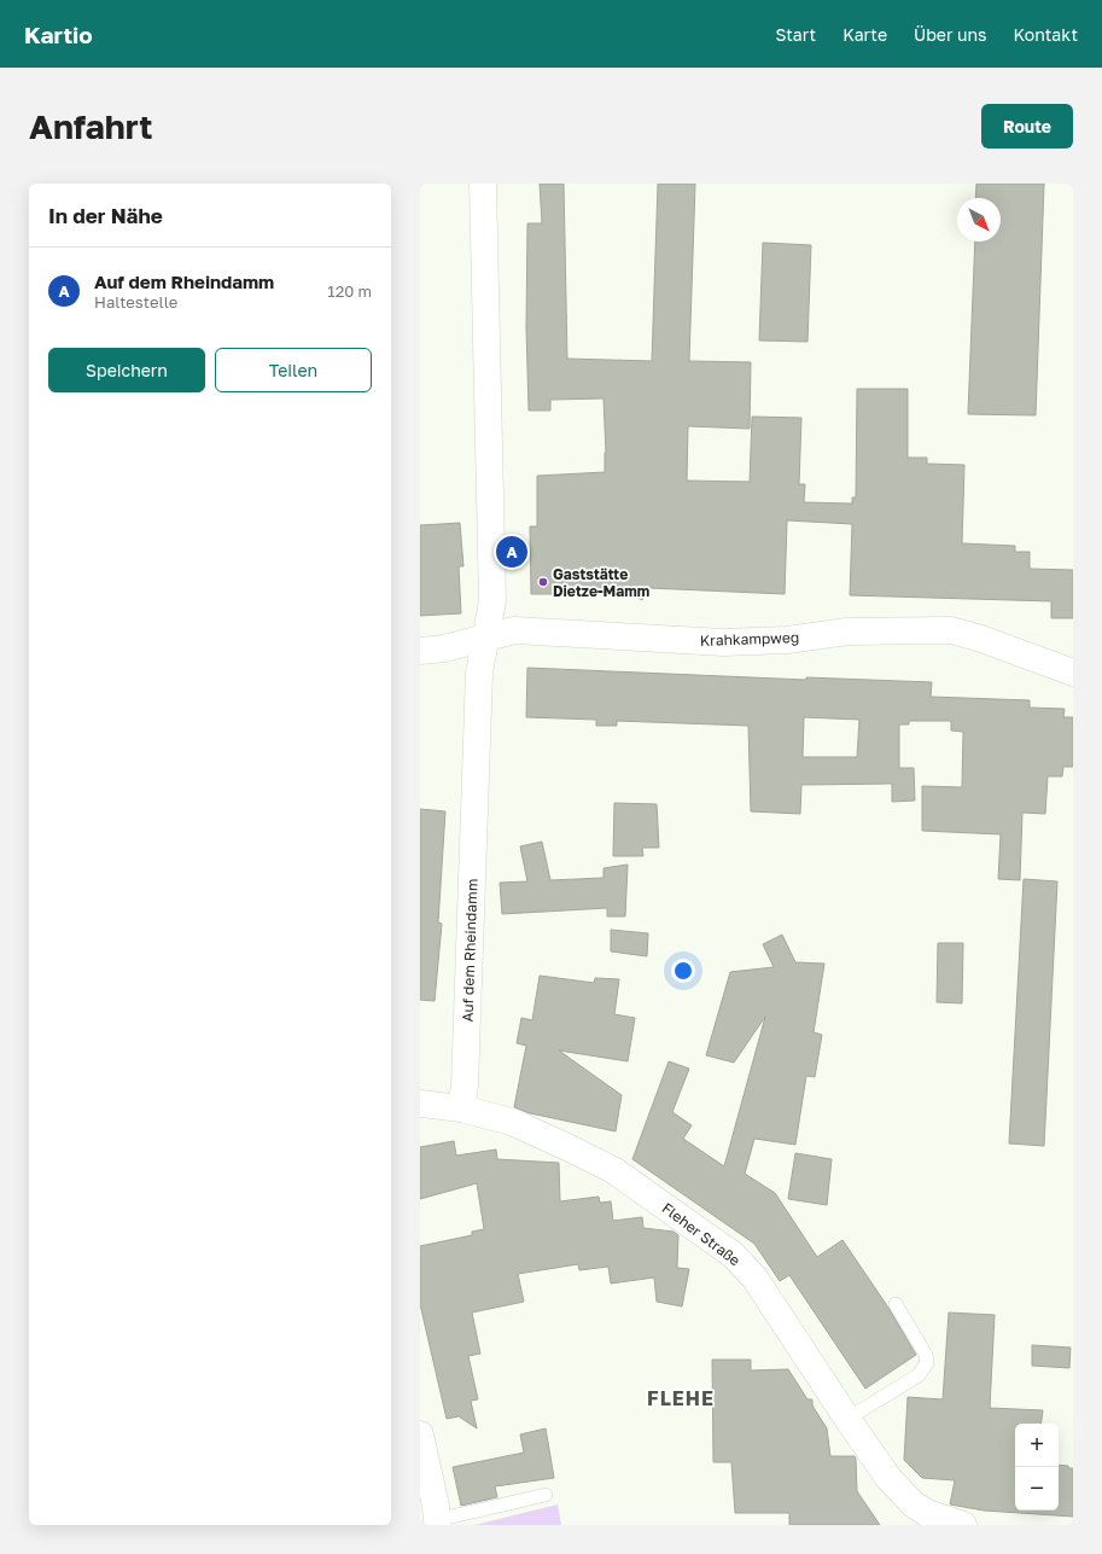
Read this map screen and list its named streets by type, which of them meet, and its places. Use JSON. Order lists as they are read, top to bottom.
{
  "streets": {
    "street": ["Krahkampweg", "Auf dem Rheindamm", "Fleher Straße"]
  },
  "crossings": [
    ["Krahkampweg", "Auf dem Rheindamm"],
    ["Auf dem Rheindamm", "Fleher Straße"]
  ],
  "districts": ["FLEHE"],
  "places": ["Gaststätte Dietze-Mamm"],
  "north": "bottom right",
  "page": {
    "header": "Kartio",
    "nav": [
      "Start",
      "Karte",
      "Über uns",
      "Kontakt"
    ],
    "buttons": [
      "Route",
      ["Speichern", "Teilen"]
    ],
    "title": "Anfahrt",
    "heading": "In der Nähe",
    "list": [
      {
        "mark": "A",
        "name": "Auf dem Rheindamm",
        "note": "Haltestelle",
        "value": "120 m"
      }
    ],
    "pins": "A",
    "map_buttons": ["+", "−"]
  }
}
